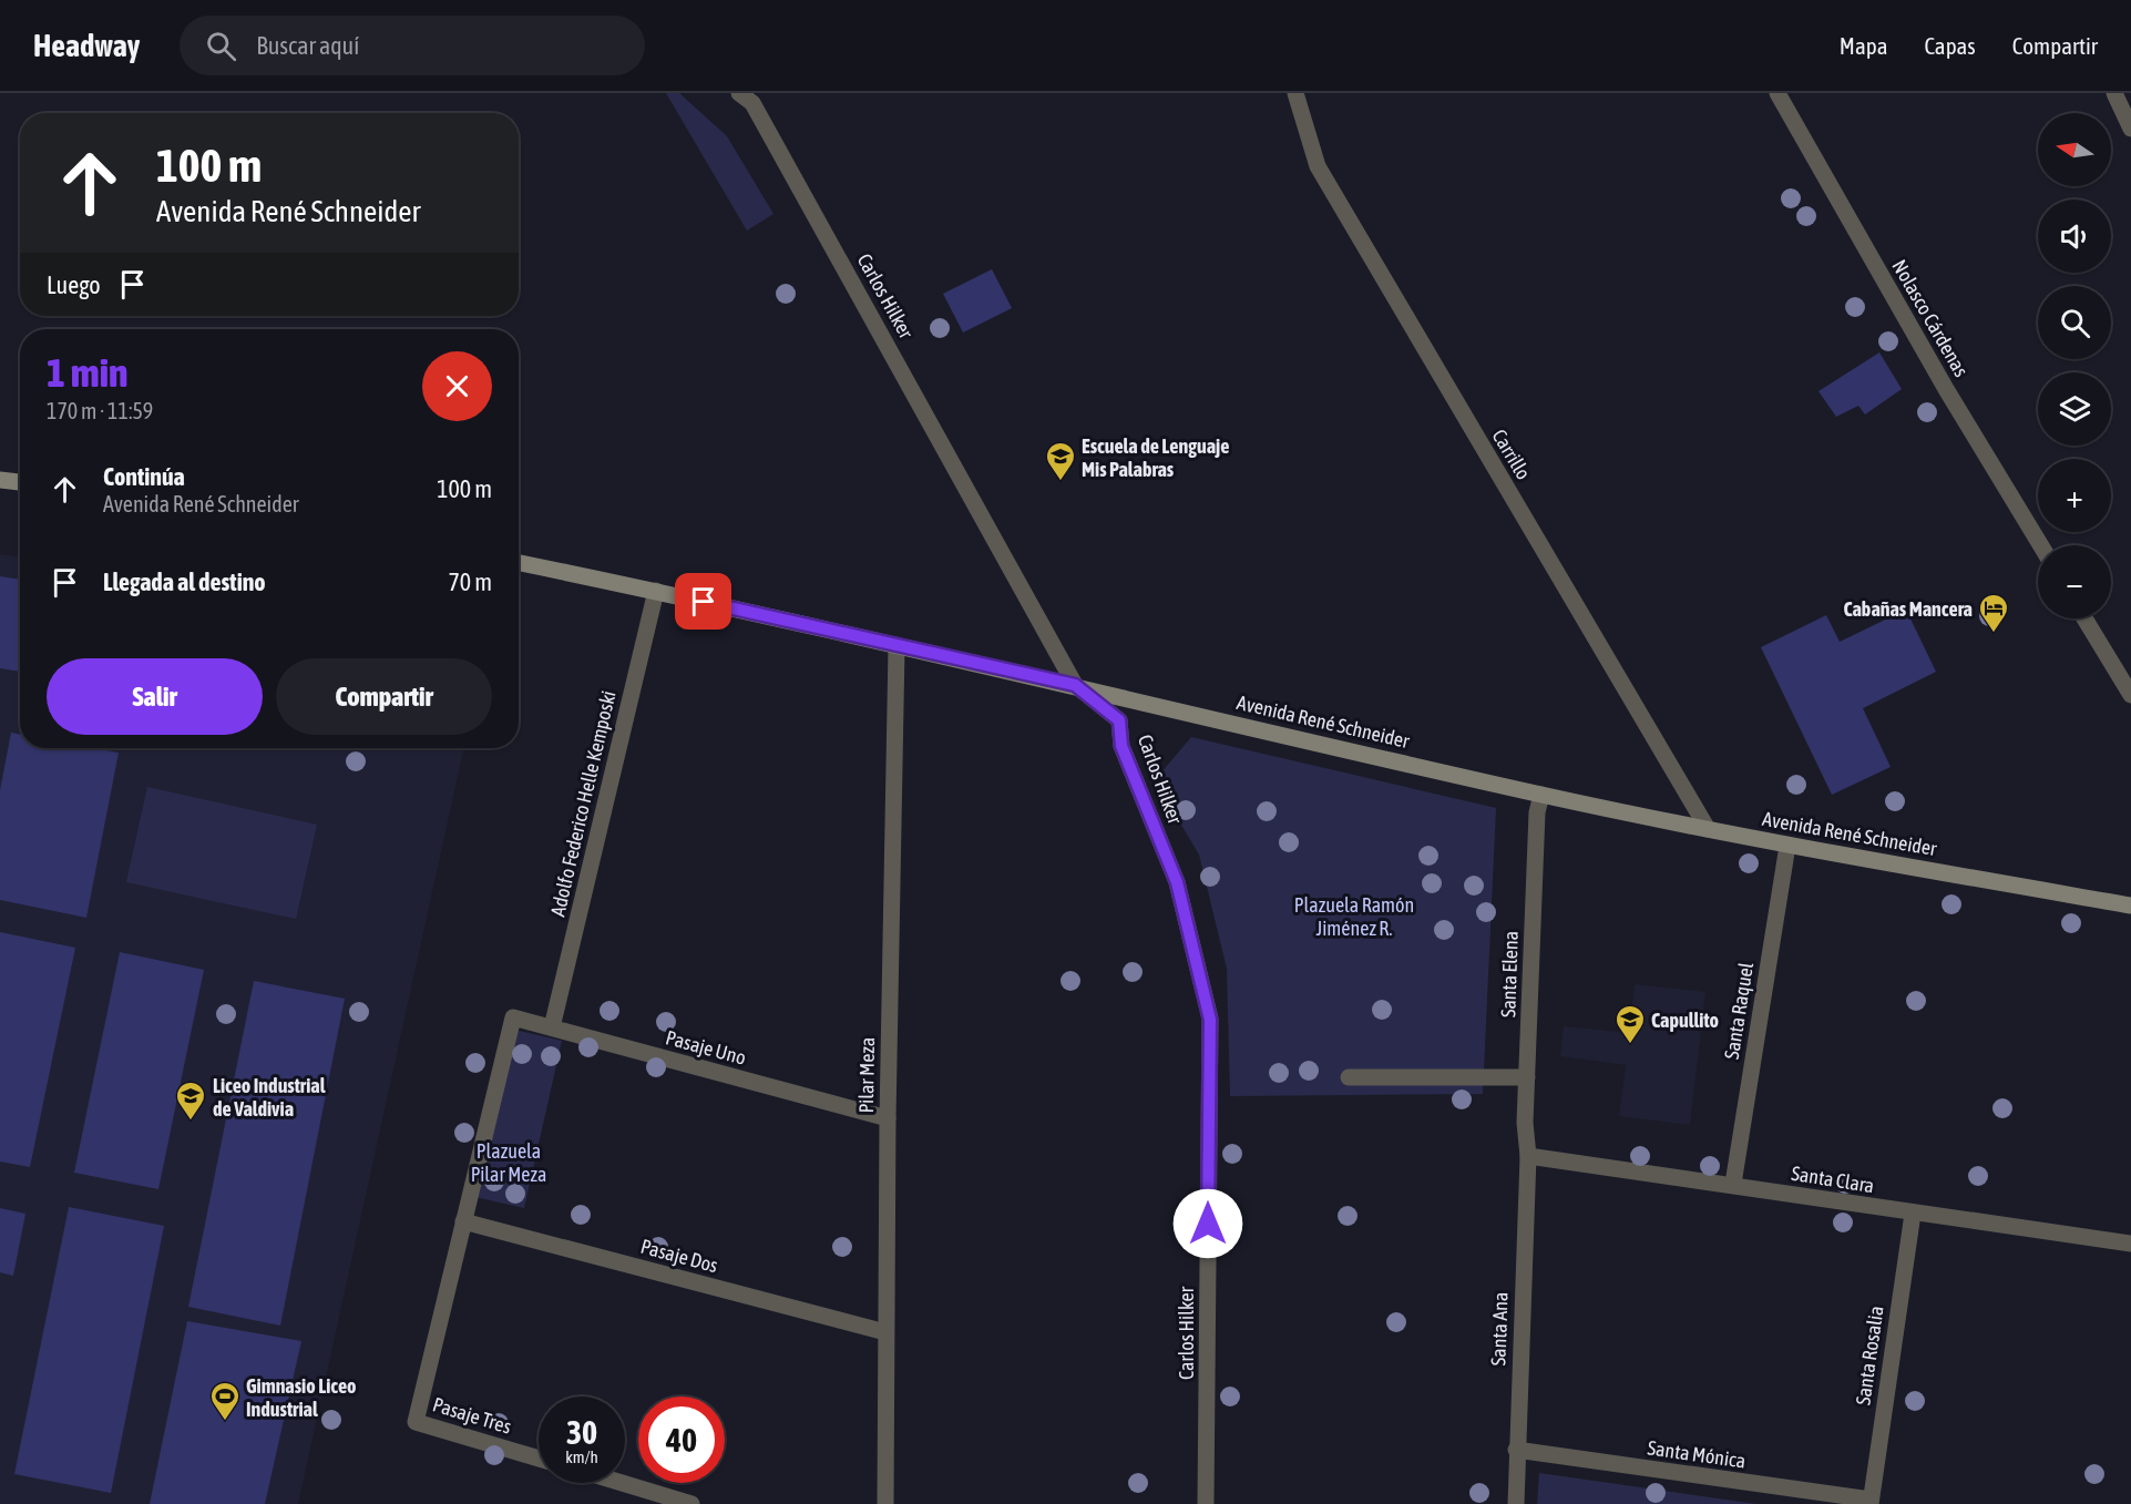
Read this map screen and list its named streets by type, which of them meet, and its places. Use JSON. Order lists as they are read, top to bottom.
{
  "streets": {
    "main road": ["Avenida René Schneider"],
    "street": [
      "Carlos Hilker",
      "Nolasco Cárdenas",
      "Carrillo",
      "Adolfo Federico Helle Kemposki",
      "Santa Elena",
      "Santa Raquel",
      "Pasaje Uno",
      "Pilar Meza",
      "Santa Clara",
      "Pasaje Dos",
      "Santa Ana",
      "Santa Rosalia",
      "Pasaje Tres",
      "Santa Mónica"
    ]
  },
  "crossings": [
    ["Carlos Hilker", "Avenida René Schneider"],
    ["Carrillo", "Avenida René Schneider"],
    ["Avenida René Schneider", "Adolfo Federico Helle Kemposki"],
    ["Avenida René Schneider", "Santa Elena"],
    ["Avenida René Schneider", "Santa Raquel"],
    ["Avenida René Schneider", "Pilar Meza"],
    ["Adolfo Federico Helle Kemposki", "Pasaje Uno"],
    ["Santa Elena", "Santa Clara"],
    ["Santa Elena", "Santa Ana"],
    ["Santa Raquel", "Santa Clara"],
    ["Pasaje Uno", "Pilar Meza"],
    ["Pasaje Uno", "Pasaje Dos"],
    ["Pasaje Uno", "Pasaje Tres"],
    ["Pilar Meza", "Pasaje Dos"],
    ["Santa Clara", "Santa Ana"],
    ["Santa Clara", "Santa Rosalia"],
    ["Pasaje Dos", "Pasaje Tres"],
    ["Santa Ana", "Santa Mónica"],
    ["Santa Rosalia", "Santa Mónica"]
  ],
  "parks": ["Plazuela Ramón Jiménez R.", "Plazuela Pilar Meza"],
  "places": {
    "school or university": ["Escuela de Lenguaje Mis Palabras", "Capullito", "Liceo Industrial de Valdivia"],
    "hotel": ["Cabañas Mancera"],
    "sports": ["Gimnasio Liceo Industrial"]
  },
  "north": "left",
  "page": {
    "header": "Headway",
    "search": "Buscar aquí",
    "nav": ["Mapa", "Capas", "Compartir"],
    "map_buttons": ["+", "−"],
    "turn": ["100 m", "Avenida René Schneider"],
    "then": "Luego",
    "heading": ["1 min", "170 m · 11:59"],
    "list": [
      {
        "name": "Continúa",
        "note": "Avenida René Schneider",
        "value": "100 m"
      },
      {
        "name": "Llegada al destino",
        "value": "70 m"
      }
    ],
    "buttons": ["Salir", "Compartir"],
    "speed": "30 km/h",
    "limit": "40"
  }
}
